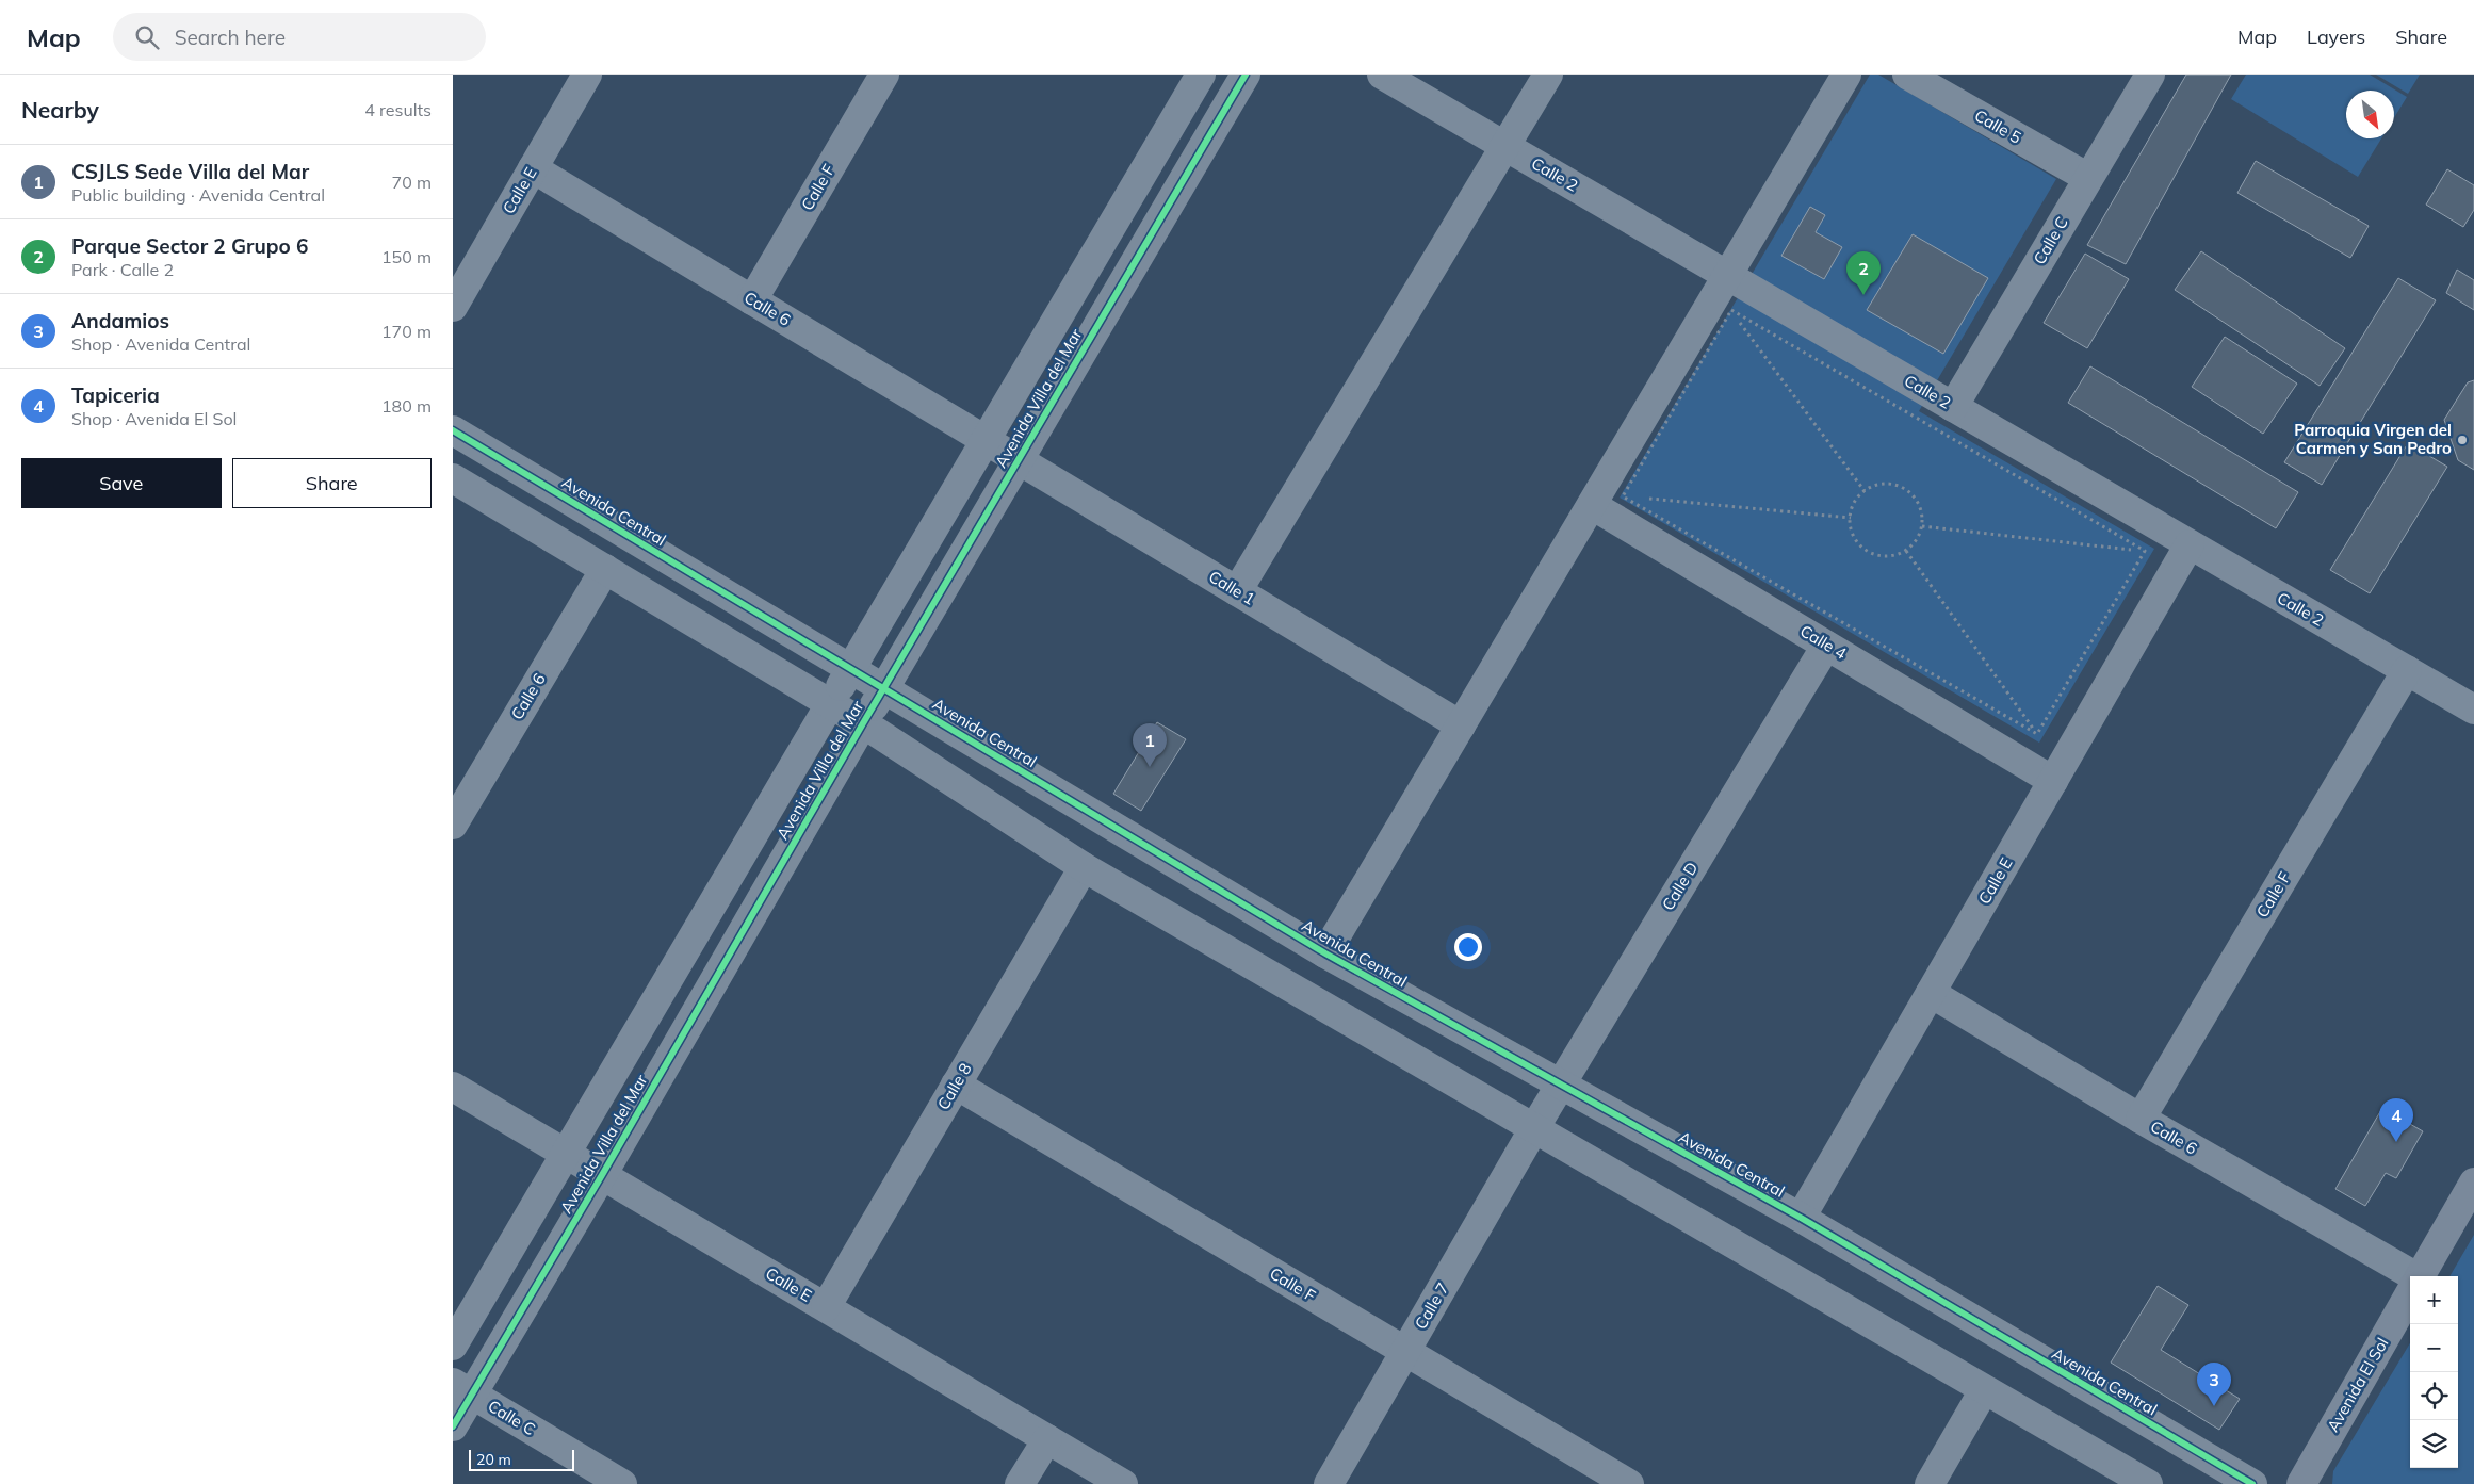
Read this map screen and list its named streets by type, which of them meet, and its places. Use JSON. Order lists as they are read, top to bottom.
{
  "streets": {
    "main road": ["Avenida El Sol"],
    "street": [
      "Calle 5",
      "Calle 2",
      "Calle F",
      "Calle E",
      "Calle C",
      "Calle 6",
      "Avenida Villa del Mar",
      "Avenida Central",
      "Calle 1",
      "Calle 4",
      "Calle D",
      "Calle 8",
      "Calle 7"
    ]
  },
  "crossings": [
    ["Calle 5", "Calle C"],
    ["Calle 2", "Calle F"],
    ["Calle 2", "Calle E"],
    ["Calle 2", "Calle C"],
    ["Calle F", "Calle 6"],
    ["Calle F", "Calle 8"],
    ["Calle F", "Calle 7"],
    ["Calle E", "Calle 6"],
    ["Calle E", "Avenida Villa del Mar"],
    ["Calle E", "Avenida Central"],
    ["Calle E", "Calle 4"],
    ["Calle E", "Calle 8"],
    ["Calle C", "Avenida Villa del Mar"],
    ["Calle 6", "Avenida Villa del Mar"],
    ["Calle 6", "Calle 1"],
    ["Avenida Villa del Mar", "Avenida Central"],
    ["Avenida Villa del Mar", "Calle 1"],
    ["Avenida Central", "Calle D"],
    ["Calle 4", "Calle D"],
    ["Calle D", "Calle 7"]
  ],
  "places": ["Parroquia Virgen del Carmen y San Pedro"],
  "scale_bar": "20 m",
  "north": "bottom right",
  "page": {
    "header": "Map",
    "search": "Search here",
    "nav": ["Map", "Layers", "Share"],
    "heading": ["Nearby", "4 results"],
    "list": [
      {
        "mark": "1",
        "name": "CSJLS Sede Villa del Mar",
        "note": "Public building · Avenida Central",
        "value": "70 m"
      },
      {
        "mark": "2",
        "name": "Parque Sector 2 Grupo 6",
        "note": "Park · Calle 2",
        "value": "150 m"
      },
      {
        "mark": "3",
        "name": "Andamios",
        "note": "Shop · Avenida Central",
        "value": "170 m"
      },
      {
        "mark": "4",
        "name": "Tapiceria",
        "note": "Shop · Avenida El Sol",
        "value": "180 m"
      }
    ],
    "pins": [
      "2",
      "1",
      "4",
      "3"
    ],
    "buttons": ["Save", "Share"],
    "map_buttons": ["+", "−"],
    "scale": "20 m"
  }
}
